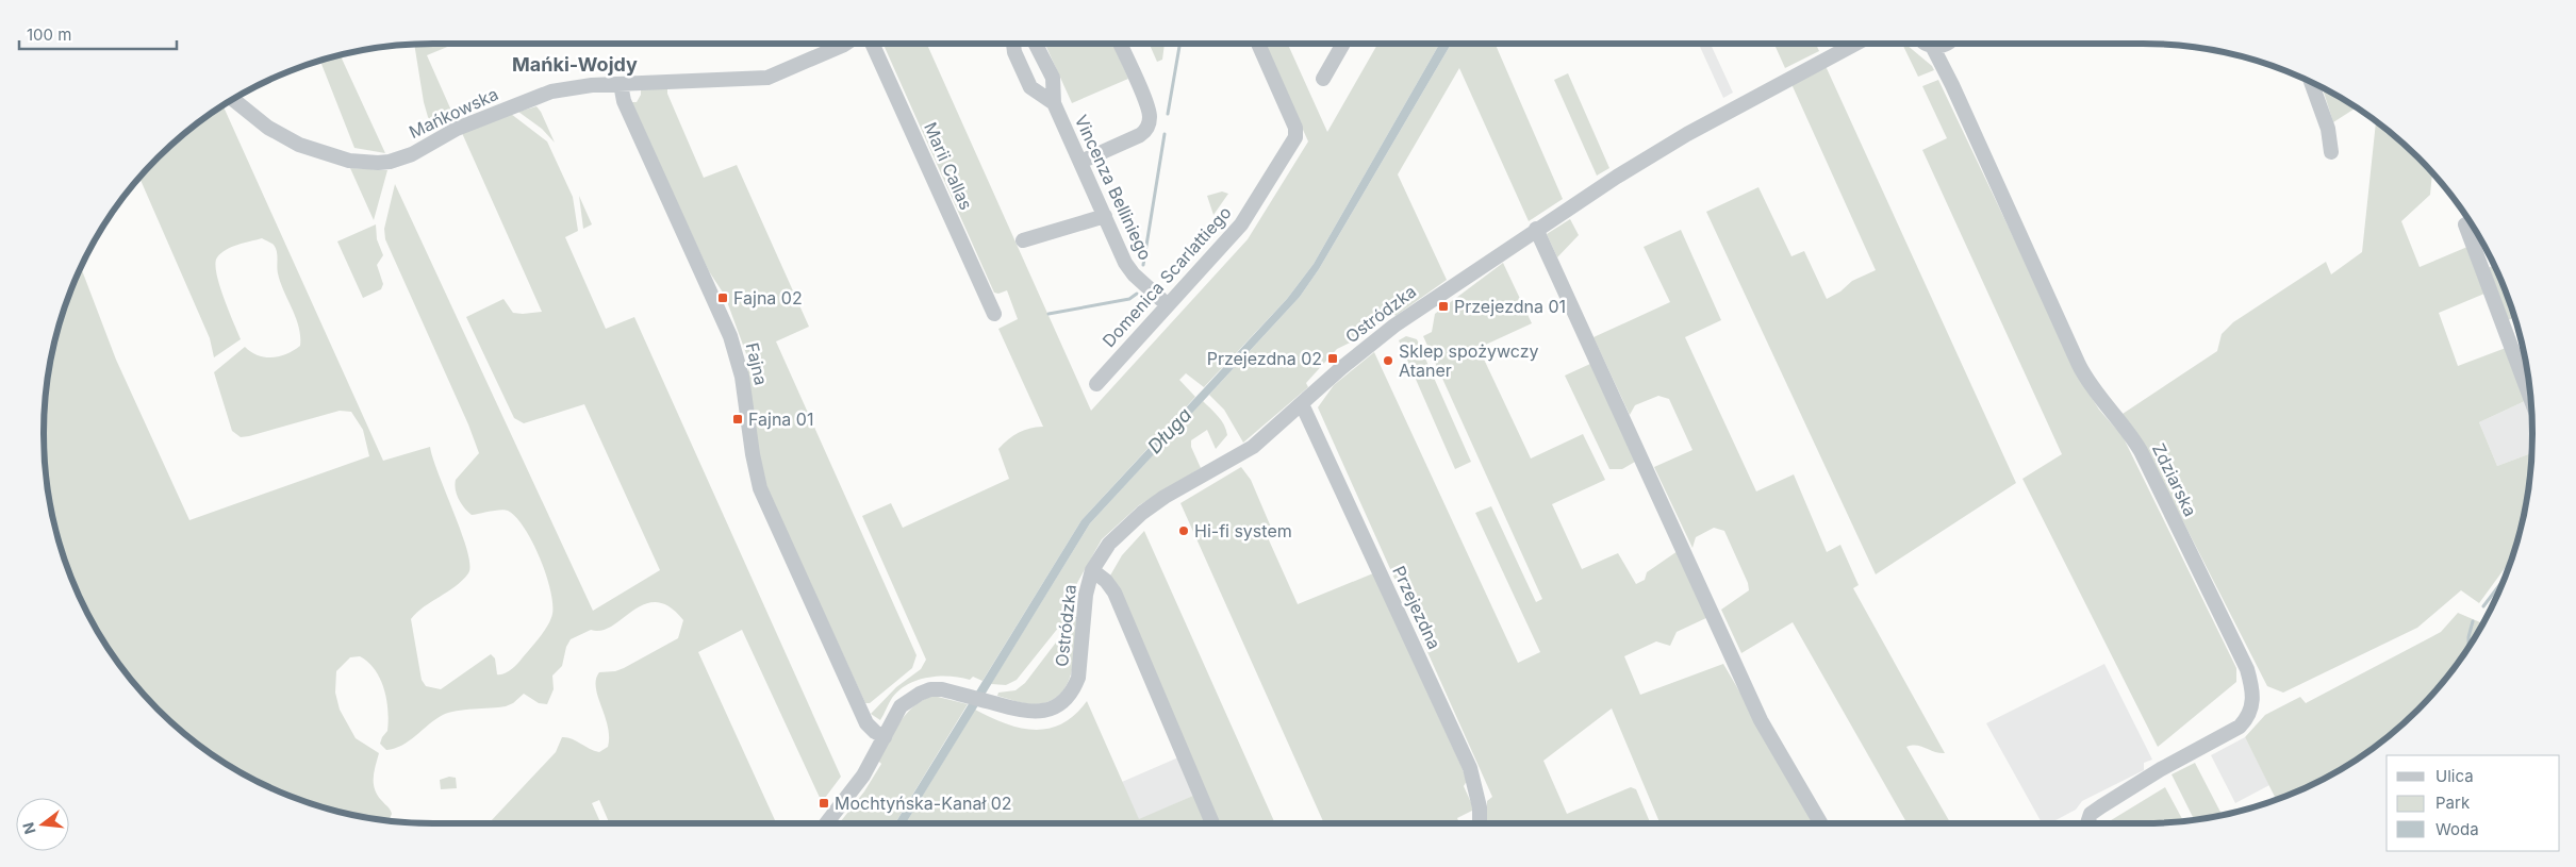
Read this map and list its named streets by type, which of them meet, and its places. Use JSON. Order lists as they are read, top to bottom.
{
  "streets": {
    "street": [
      "Mańkowska",
      "Marii Callas",
      "Vincenza Belliniego",
      "Domenica Scarlattiego",
      "Ostródzka",
      "Fajna",
      "Zdziarska",
      "Przejezdna"
    ]
  },
  "crossings": [
    ["Mańkowska", "Fajna"],
    ["Vincenza Belliniego", "Domenica Scarlattiego"],
    ["Ostródzka", "Fajna"],
    ["Ostródzka", "Przejezdna"]
  ],
  "districts": ["Mańki-Wojdy"],
  "water": ["Długa"],
  "places": {
    "transit": [
      "Fajna 02",
      "Przejezdna 01",
      "Przejezdna 02",
      "Fajna 01",
      "Mochtyńska-Kanał 02"
    ],
    "other": ["Sklep spożywczy Ataner", "Hi-fi system"]
  },
  "legend": ["Ulica", "Park", "Woda"],
  "scale_bar": "100 m",
  "north": "left"
}
